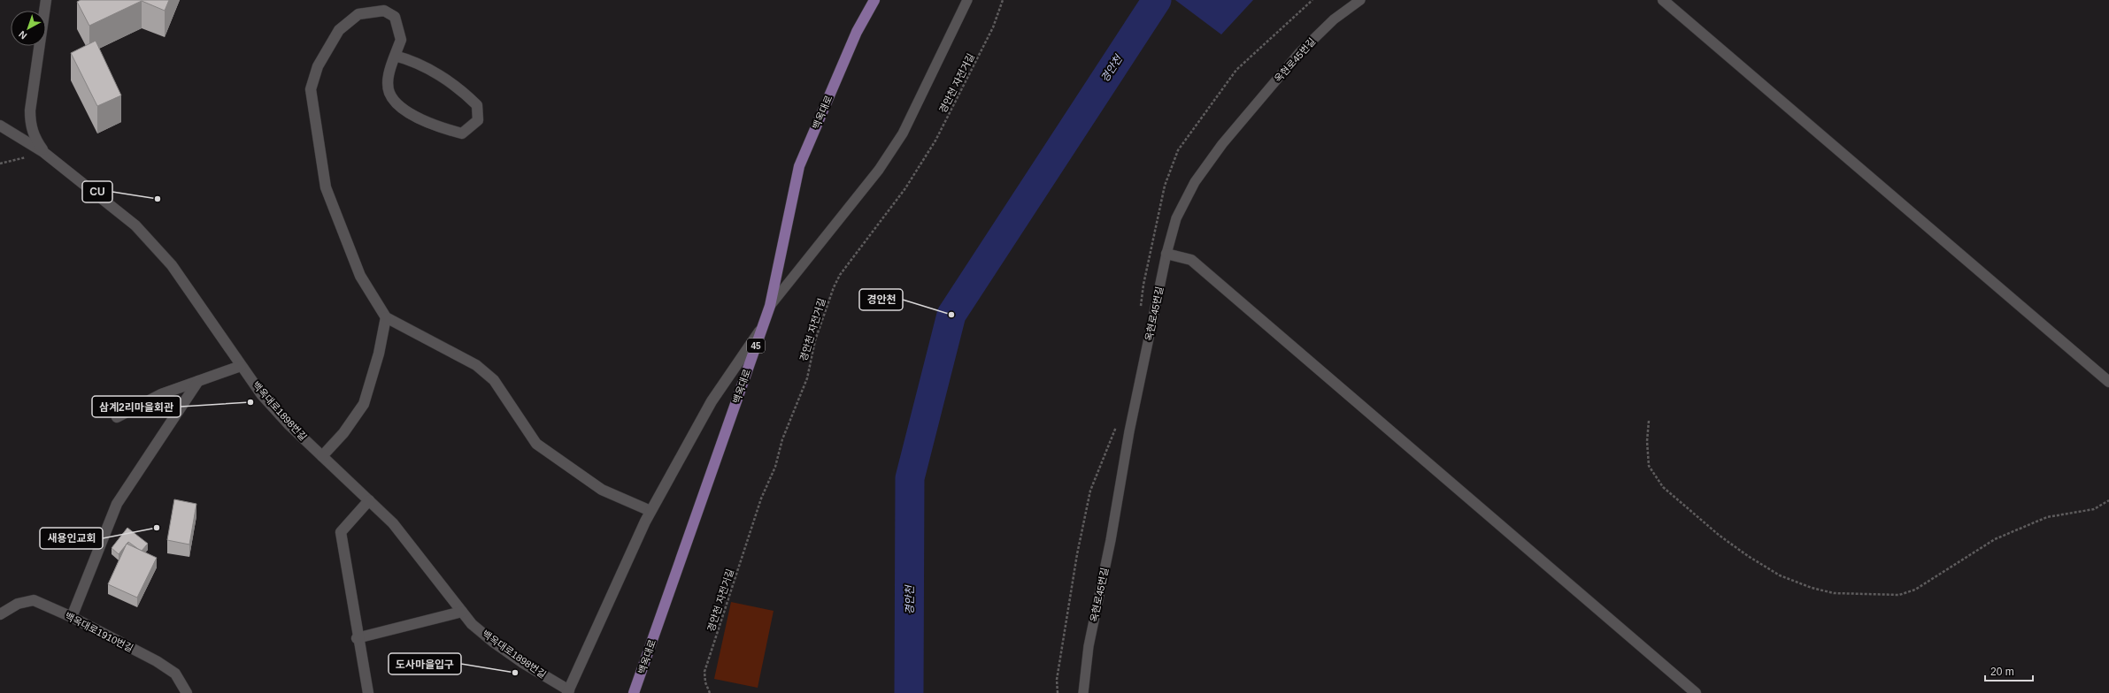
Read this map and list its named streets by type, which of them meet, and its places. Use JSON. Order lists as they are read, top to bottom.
{
  "streets": {
    "main road": ["백옥대로", "45"],
    "street": ["백옥대로1898번길", "백옥대로1910번길"],
    "lane": ["옥현로45번길"],
    "path": ["경안천 자전거길"]
  },
  "water": ["경안천"],
  "places": [
    "CU",
    "경안천",
    "삼계2리마을회관",
    "새용인교회",
    "도사마을입구"
  ],
  "scale_bar": "20 m",
  "north": "bottom left"
}
